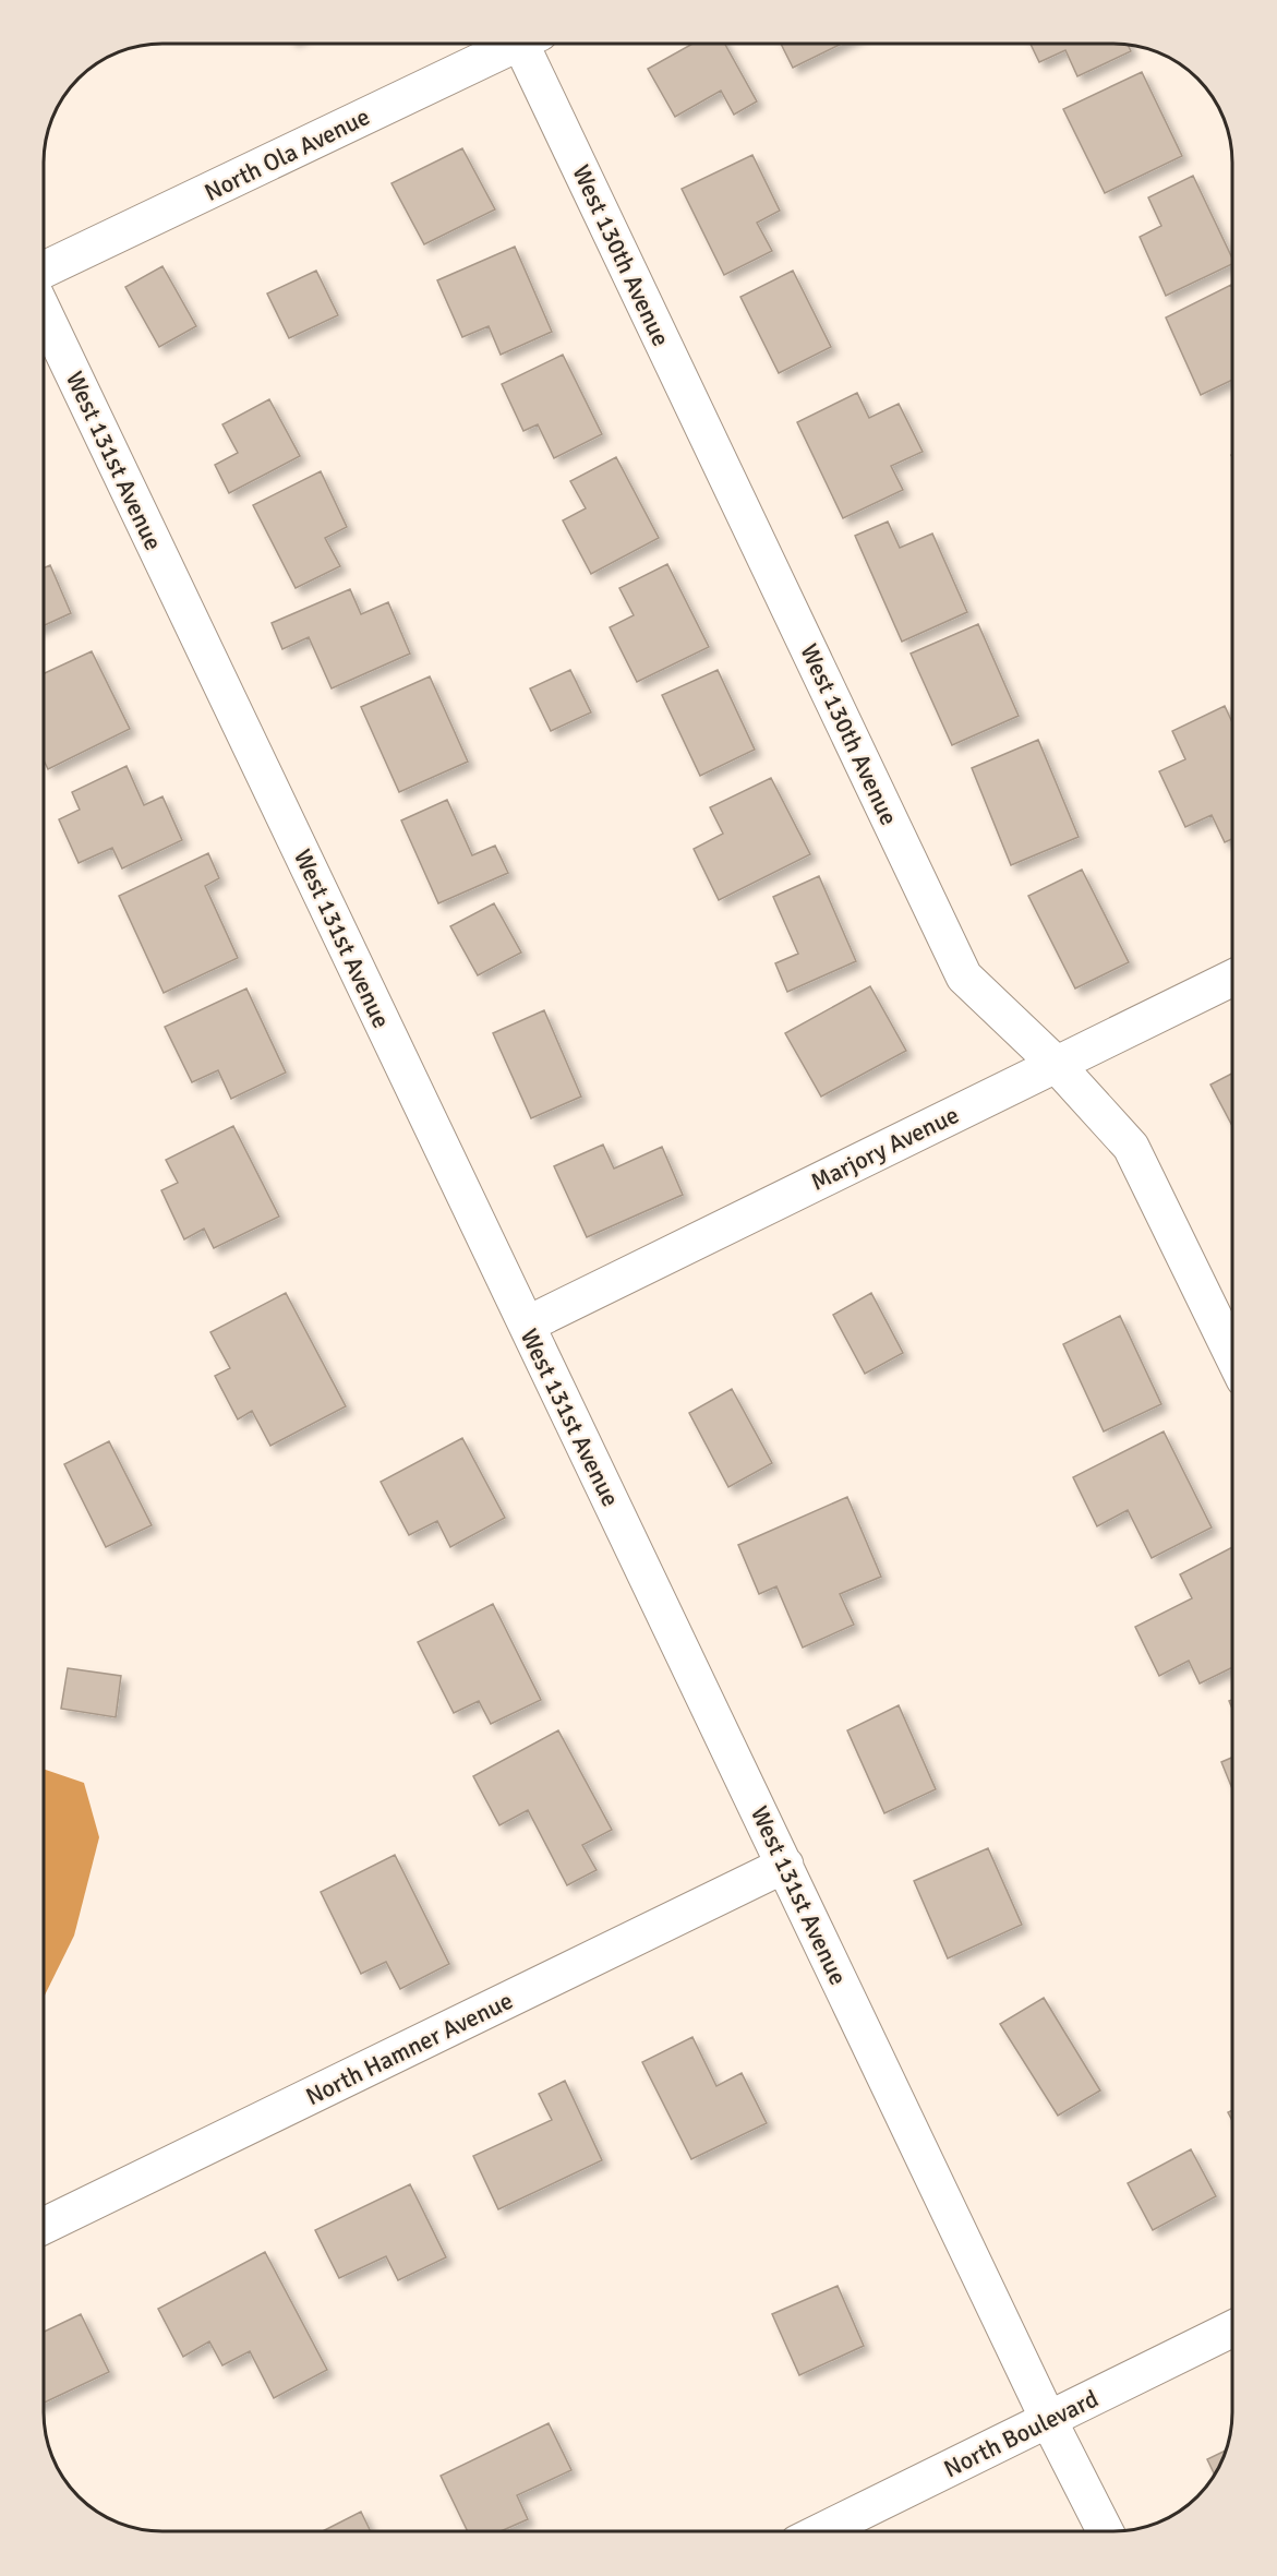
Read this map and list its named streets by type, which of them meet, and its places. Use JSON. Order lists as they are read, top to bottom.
{
  "streets": {
    "street": [
      "North Ola Avenue",
      "West 130th Avenue",
      "West 131st Avenue",
      "Marjory Avenue",
      "North Hamner Avenue",
      "North Boulevard"
    ]
  },
  "crossings": [
    ["West 130th Avenue", "Marjory Avenue"],
    ["West 131st Avenue", "Marjory Avenue"],
    ["West 131st Avenue", "North Hamner Avenue"],
    ["West 131st Avenue", "North Boulevard"]
  ]
}
